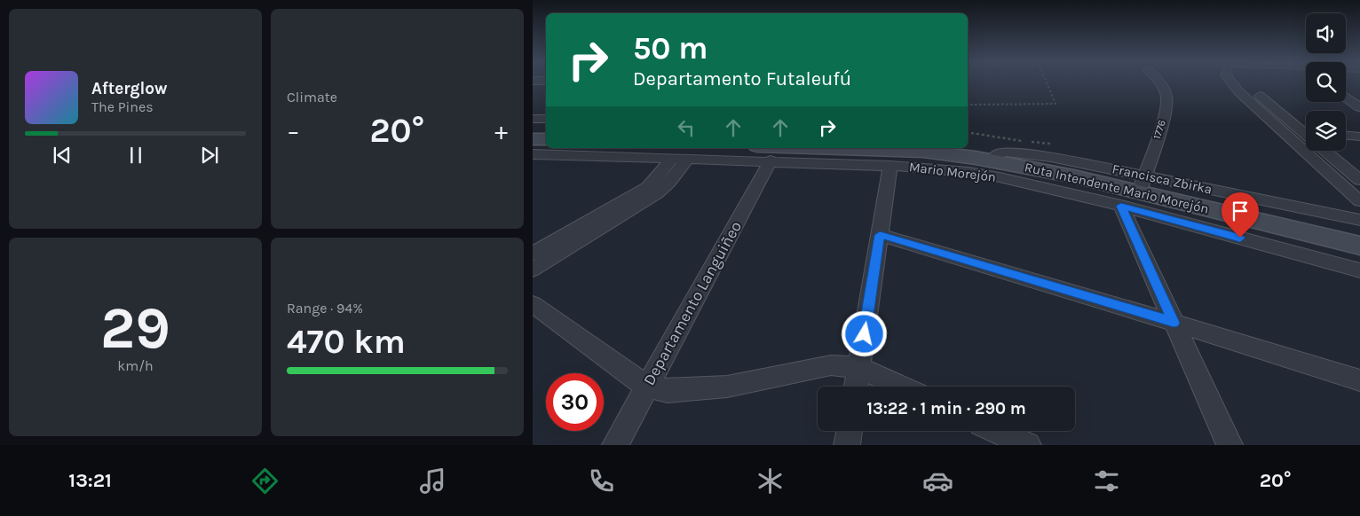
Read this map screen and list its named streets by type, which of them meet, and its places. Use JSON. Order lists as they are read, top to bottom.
{
  "streets": {
    "main road": ["Ruta Intendente Mario Morejón"],
    "street": [
      "1776",
      "Mario Morejón",
      "Francisca Zbirka",
      "Departamento Languiñeo"
    ]
  },
  "crossings": [
    ["1776", "Francisca Zbirka"],
    ["1776", "Ruta Intendente Mario Morejón"],
    ["Mario Morejón", "Ruta Intendente Mario Morejón"],
    ["Mario Morejón", "Departamento Languiñeo"],
    ["Francisca Zbirka", "Ruta Intendente Mario Morejón"],
    ["Ruta Intendente Mario Morejón", "Departamento Languiñeo"]
  ],
  "page": {
    "tile": [
      "Climate",
      ["29", "km/h"],
      ["Range · 94%", "470 km"]
    ],
    "turn": ["50 m", "Departamento Futaleufú"],
    "song": ["Afterglow", "The Pines"],
    "heat": ["−", "20°", "+"],
    "limit": "30",
    "trip": "13:22 · 1 min · 290 m",
    "tabs": ["13:21", "20°"]
  }
}
